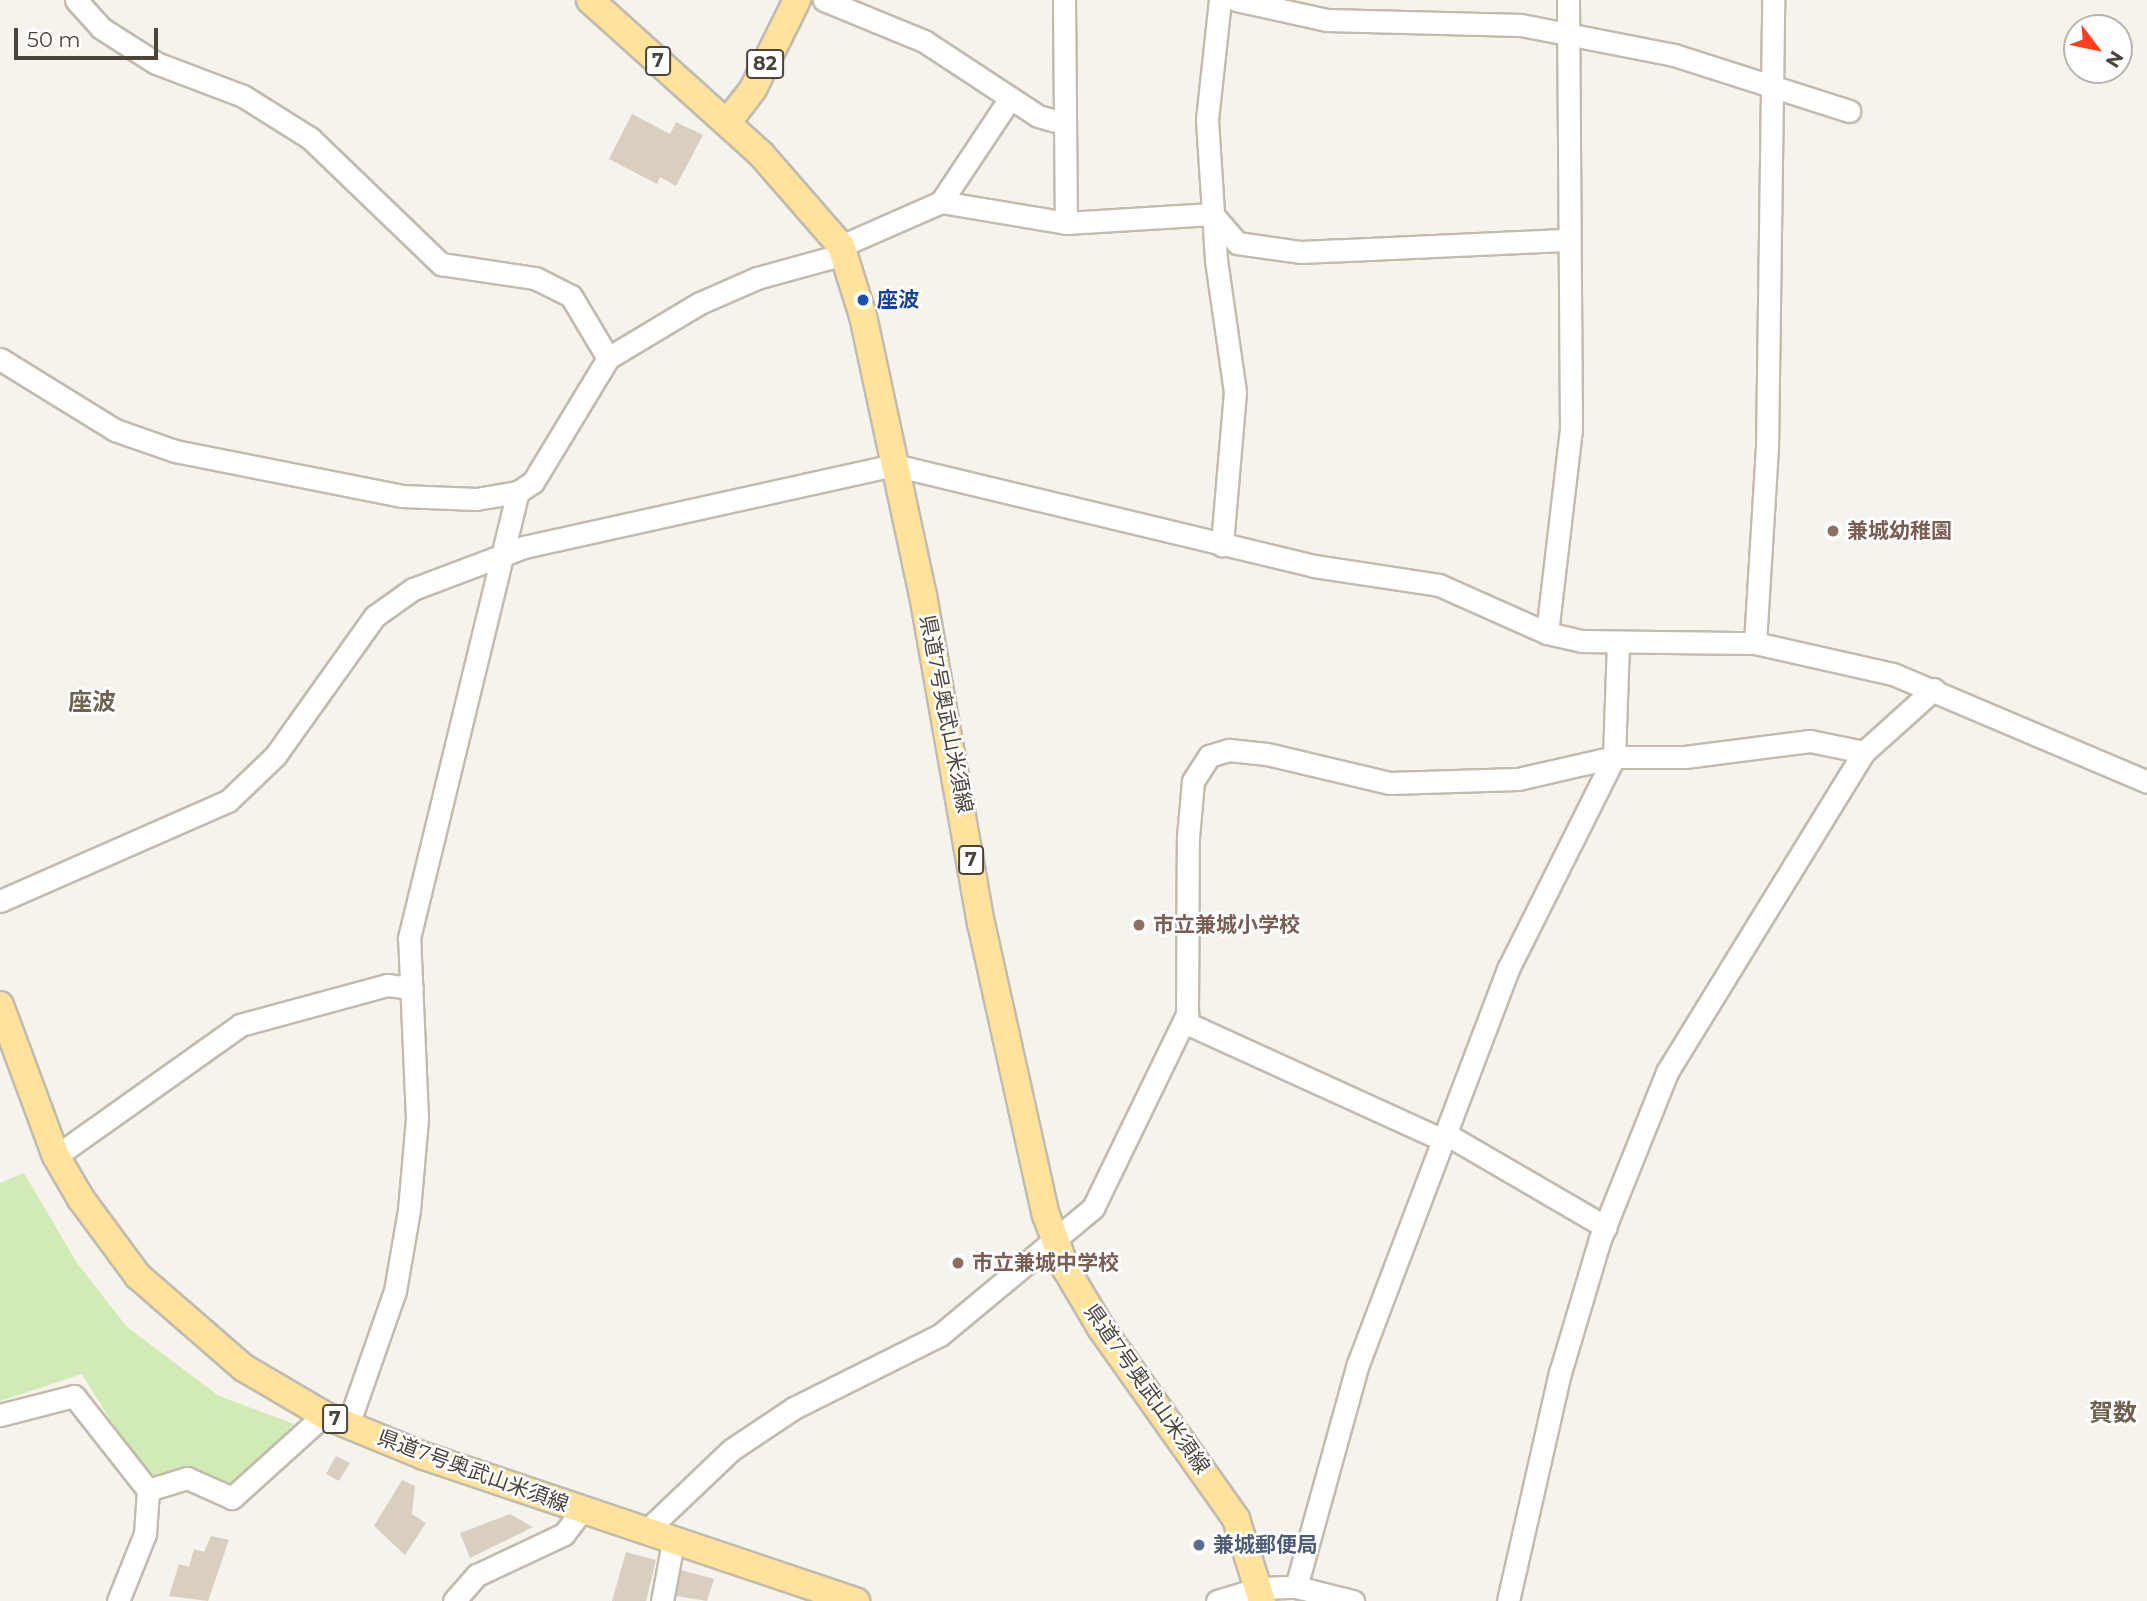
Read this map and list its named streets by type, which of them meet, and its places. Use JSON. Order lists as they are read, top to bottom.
{
  "streets": {
    "main road": ["7", "82", "県道7号奥武山米須線"]
  },
  "crossings": [
    ["82", "県道7号奥武山米須線"]
  ],
  "districts": ["座波", "賀数"],
  "places": [
    "座波",
    "兼城幼稚園",
    "市立兼城小学校",
    "市立兼城中学校",
    "兼城郵便局"
  ],
  "scale_bar": "50 m",
  "north": "bottom right"
}
